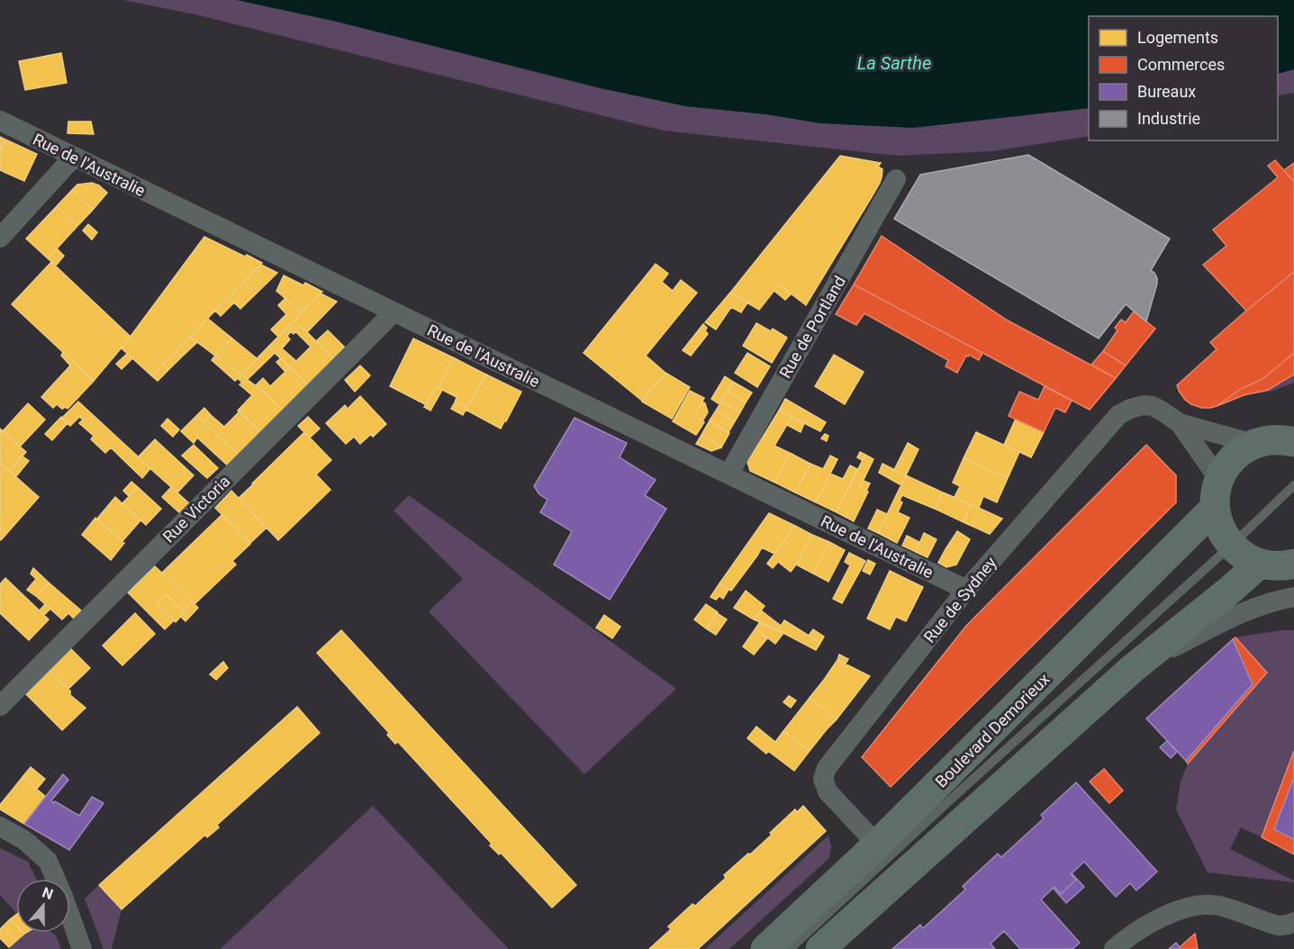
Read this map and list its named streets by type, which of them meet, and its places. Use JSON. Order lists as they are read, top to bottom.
{
  "streets": {
    "main road": ["Boulevard Demorieux"],
    "street": [
      "Rue de l'Australie",
      "Rue de Portland",
      "Rue Victoria",
      "Rue de Sydney"
    ]
  },
  "crossings": [
    ["Rue de l'Australie", "Rue de Portland"],
    ["Rue de l'Australie", "Rue Victoria"],
    ["Rue de l'Australie", "Rue de Sydney"],
    ["Rue de Sydney", "Boulevard Demorieux"]
  ],
  "water": ["La Sarthe"],
  "legend": [
    "Logements",
    "Commerces",
    "Bureaux",
    "Industrie"
  ],
  "north": "top"
}
